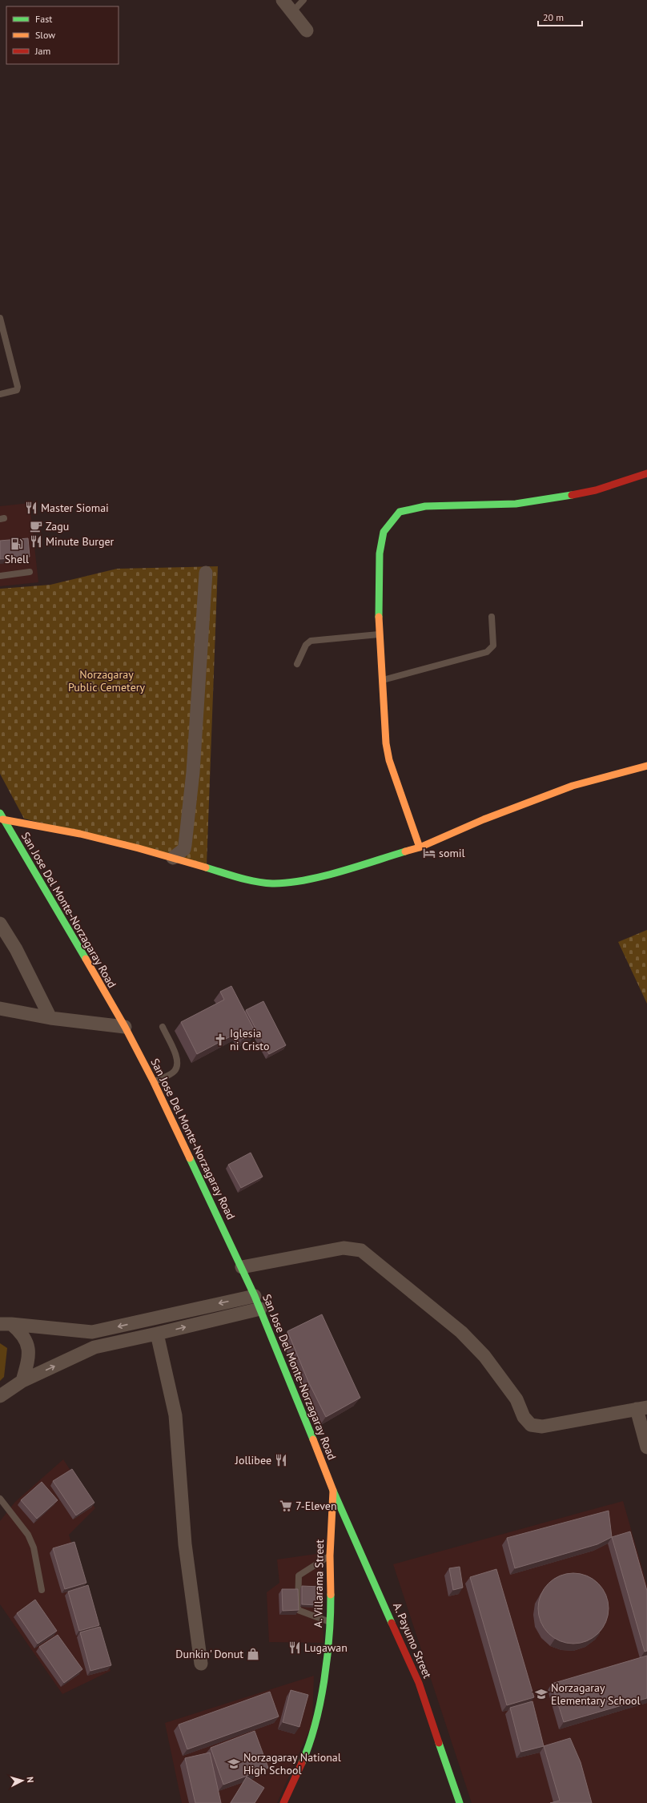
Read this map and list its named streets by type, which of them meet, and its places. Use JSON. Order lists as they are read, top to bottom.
{
  "streets": {
    "street": ["San Jose Del Monte-Norzagaray Road", "A. Villarama Street", "A. Payumo Street"]
  },
  "crossings": [
    ["San Jose Del Monte-Norzagaray Road", "A. Villarama Street"],
    ["San Jose Del Monte-Norzagaray Road", "A. Payumo Street"],
    ["A. Villarama Street", "A. Payumo Street"]
  ],
  "parks": ["Norzagaray Public Cemetery"],
  "places": {
    "restaurant": [
      "Master Siomai",
      "Minute Burger",
      "Jollibee",
      "Lugawan"
    ],
    "cafe": ["Zagu"],
    "fuel station": ["Shell"],
    "hotel": ["somil"],
    "church": ["Iglesia ni Cristo"],
    "supermarket": ["7-Eleven"],
    "shop": ["Dunkin' Donut"],
    "school or university": ["Norzagaray Elementary School", "Norzagaray National High School"]
  },
  "legend": ["Fast", "Slow", "Jam"],
  "scale_bar": "20 m",
  "north": "right"
}
